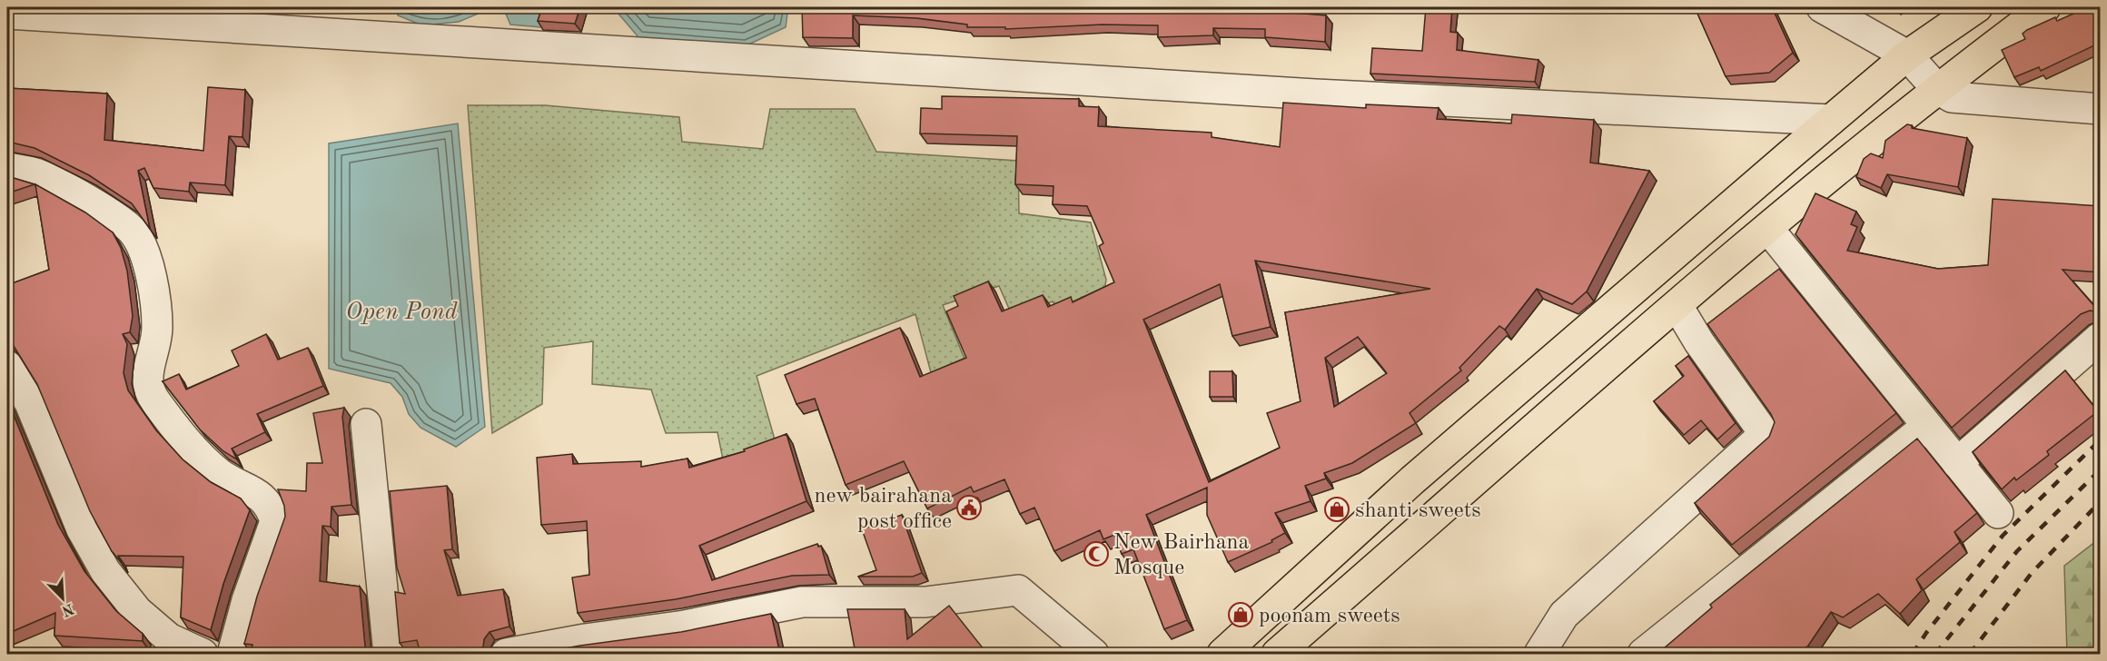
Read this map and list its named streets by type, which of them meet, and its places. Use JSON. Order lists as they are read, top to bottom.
{
  "water": ["Open Pond"],
  "places": {
    "public building": ["new bairahana post office"],
    "shop": ["shanti sweets", "poonam sweets"],
    "mosque": ["New Bairhana Mosque"]
  },
  "north": "bottom right"
}
